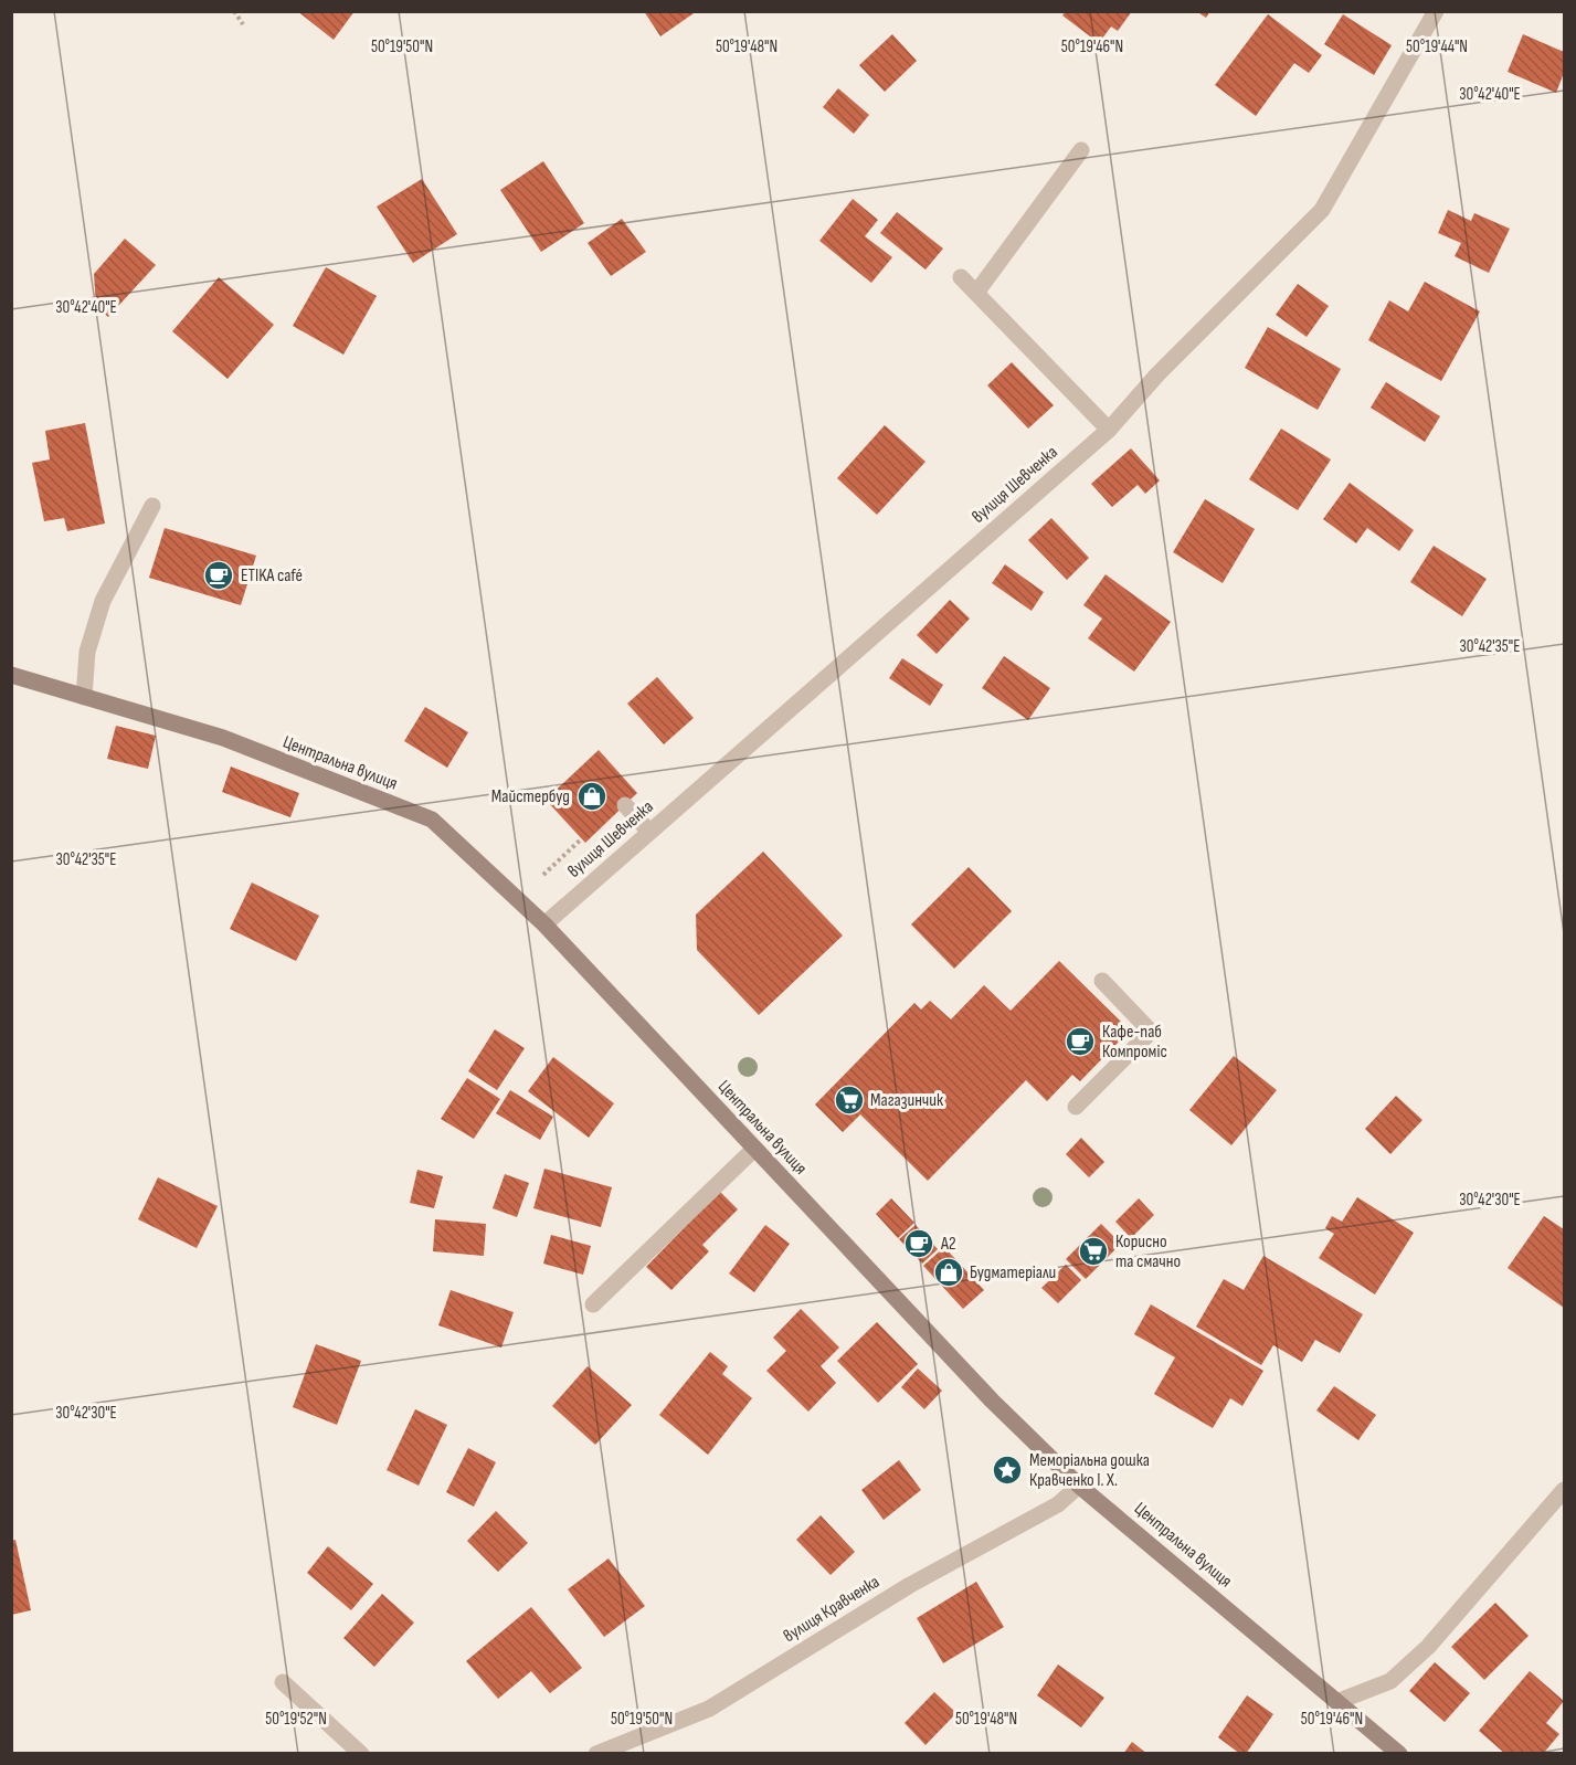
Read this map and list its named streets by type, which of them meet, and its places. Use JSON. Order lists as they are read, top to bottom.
{
  "streets": {
    "street": ["вулиця Шевченка", "Центральна вулиця", "вулиця Кравченка"]
  },
  "crossings": [
    ["вулиця Шевченка", "Центральна вулиця"],
    ["Центральна вулиця", "вулиця Кравченка"]
  ],
  "places": {
    "cafe": ["ETIKA café", "Кафе-паб Компроміс", "А2"],
    "shop": ["Майстербуд", "Будматеріали"],
    "supermarket": ["Магазинчик", "Корисно та смачно"],
    "place": ["Меморіальна дошка Кравченко І. Х."]
  },
  "coordinates": [
    "50°19'50\"N",
    "50°19'48\"N",
    "50°19'46\"N",
    "50°19'44\"N",
    "30°42'40\"E",
    "30°42'35\"E",
    "30°42'30\"E",
    "50°19'52\"N"
  ]
}
